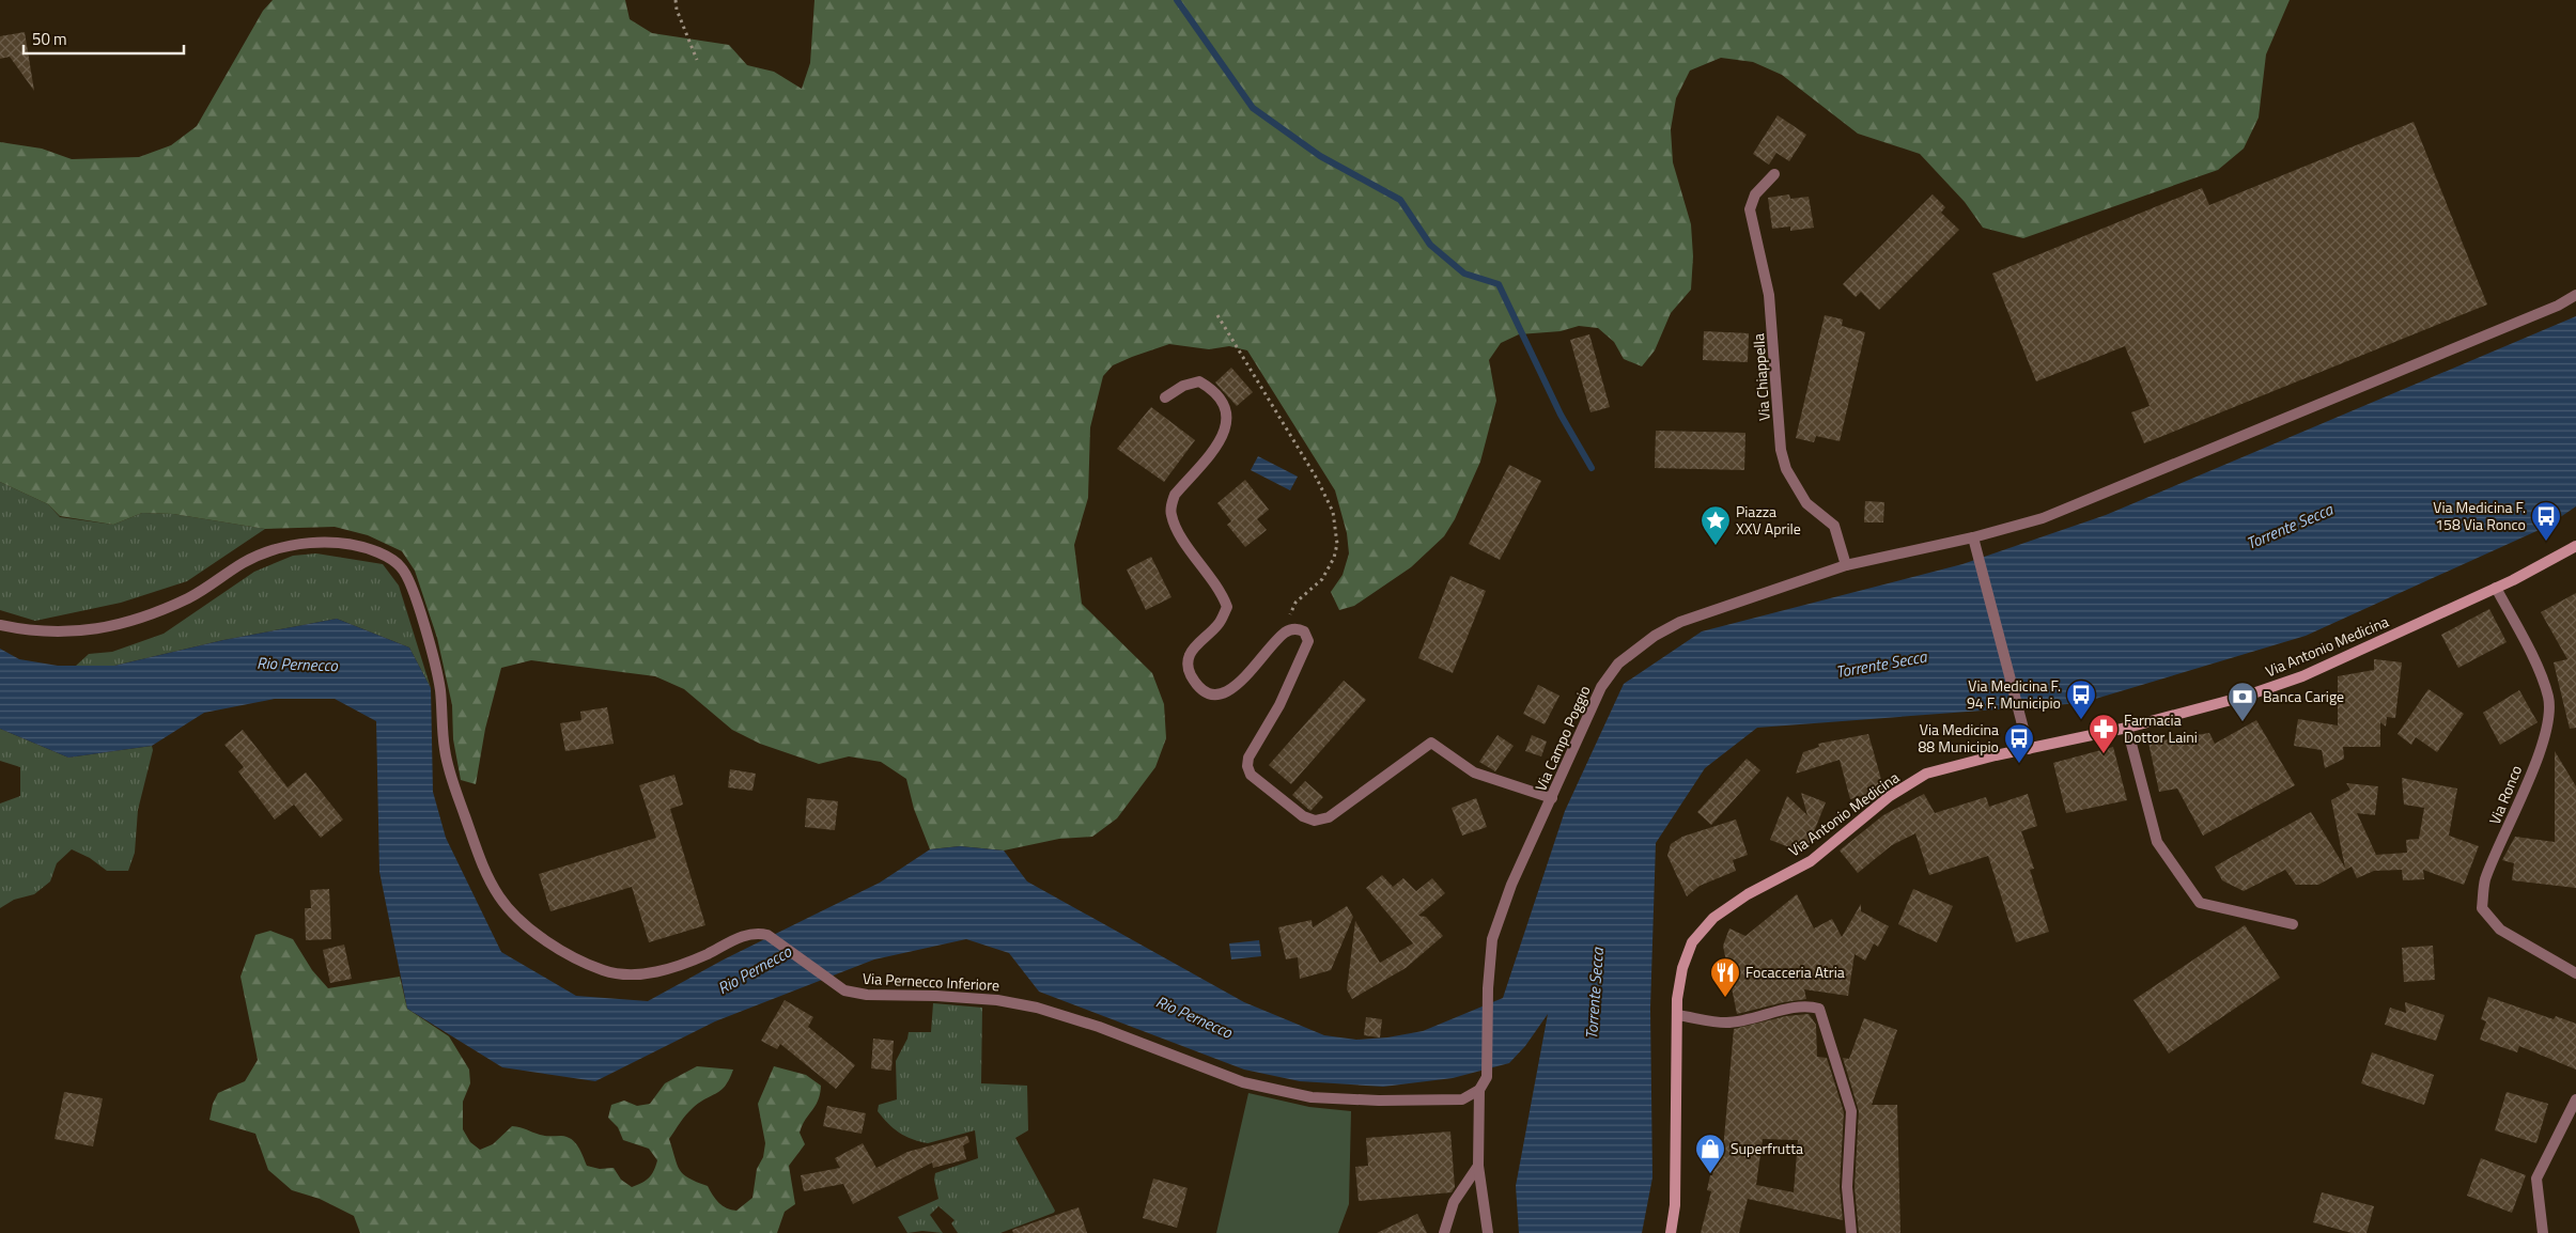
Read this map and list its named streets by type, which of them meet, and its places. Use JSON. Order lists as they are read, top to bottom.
{
  "streets": {
    "main road": ["Via Antonio Medicina"],
    "street": [
      "Via Chiappella",
      "Via Campo Poggio",
      "Via Ronco",
      "Via Pernecco Inferiore"
    ]
  },
  "crossings": [
    ["Via Chiappella", "Via Campo Poggio"],
    ["Via Antonio Medicina", "Via Ronco"],
    ["Via Campo Poggio", "Via Pernecco Inferiore"]
  ],
  "water": ["Torrente Secca", "Rio Pernecco"],
  "places": {
    "bus stop": ["Via Medicina F. 158 Via Ronco", "Via Medicina F. 94 F. Municipio", "Via Medicina 88 Municipio"],
    "place": ["Piazza XXV Aprile"],
    "bank": ["Banca Carige"],
    "pharmacy": ["Farmacia Dottor Laini"],
    "restaurant": ["Focacceria Atria"],
    "shop": ["Superfrutta"]
  },
  "scale_bar": "50 m"
}
